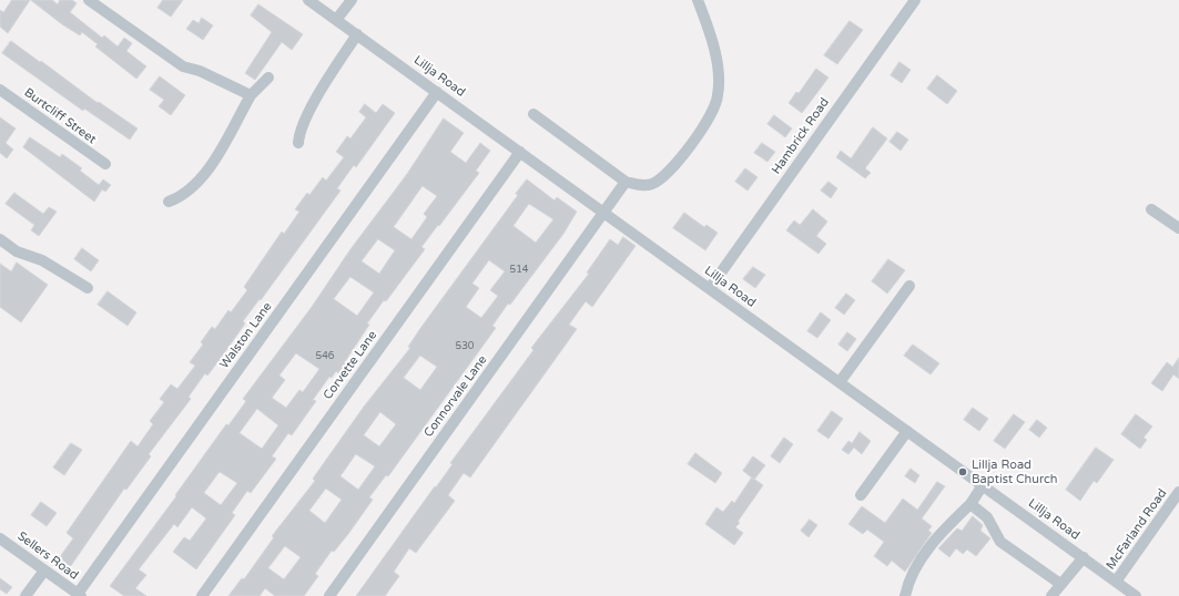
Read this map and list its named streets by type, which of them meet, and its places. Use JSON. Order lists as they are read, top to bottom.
{
  "streets": {
    "street": [
      "Lillja Road",
      "Burtcliff Street",
      "Hambrick Road",
      "Walston Lane",
      "Corvette Lane",
      "Connorvale Lane",
      "McFarland Road",
      "Sellers Road"
    ]
  },
  "crossings": [
    ["Lillja Road", "Hambrick Road"],
    ["Lillja Road", "Walston Lane"],
    ["Lillja Road", "Corvette Lane"],
    ["Lillja Road", "Connorvale Lane"],
    ["Lillja Road", "McFarland Road"],
    ["Walston Lane", "Sellers Road"]
  ],
  "places": ["Lillja Road Baptist Church"],
  "house_numbers": ["514", "530", "546"]
}
